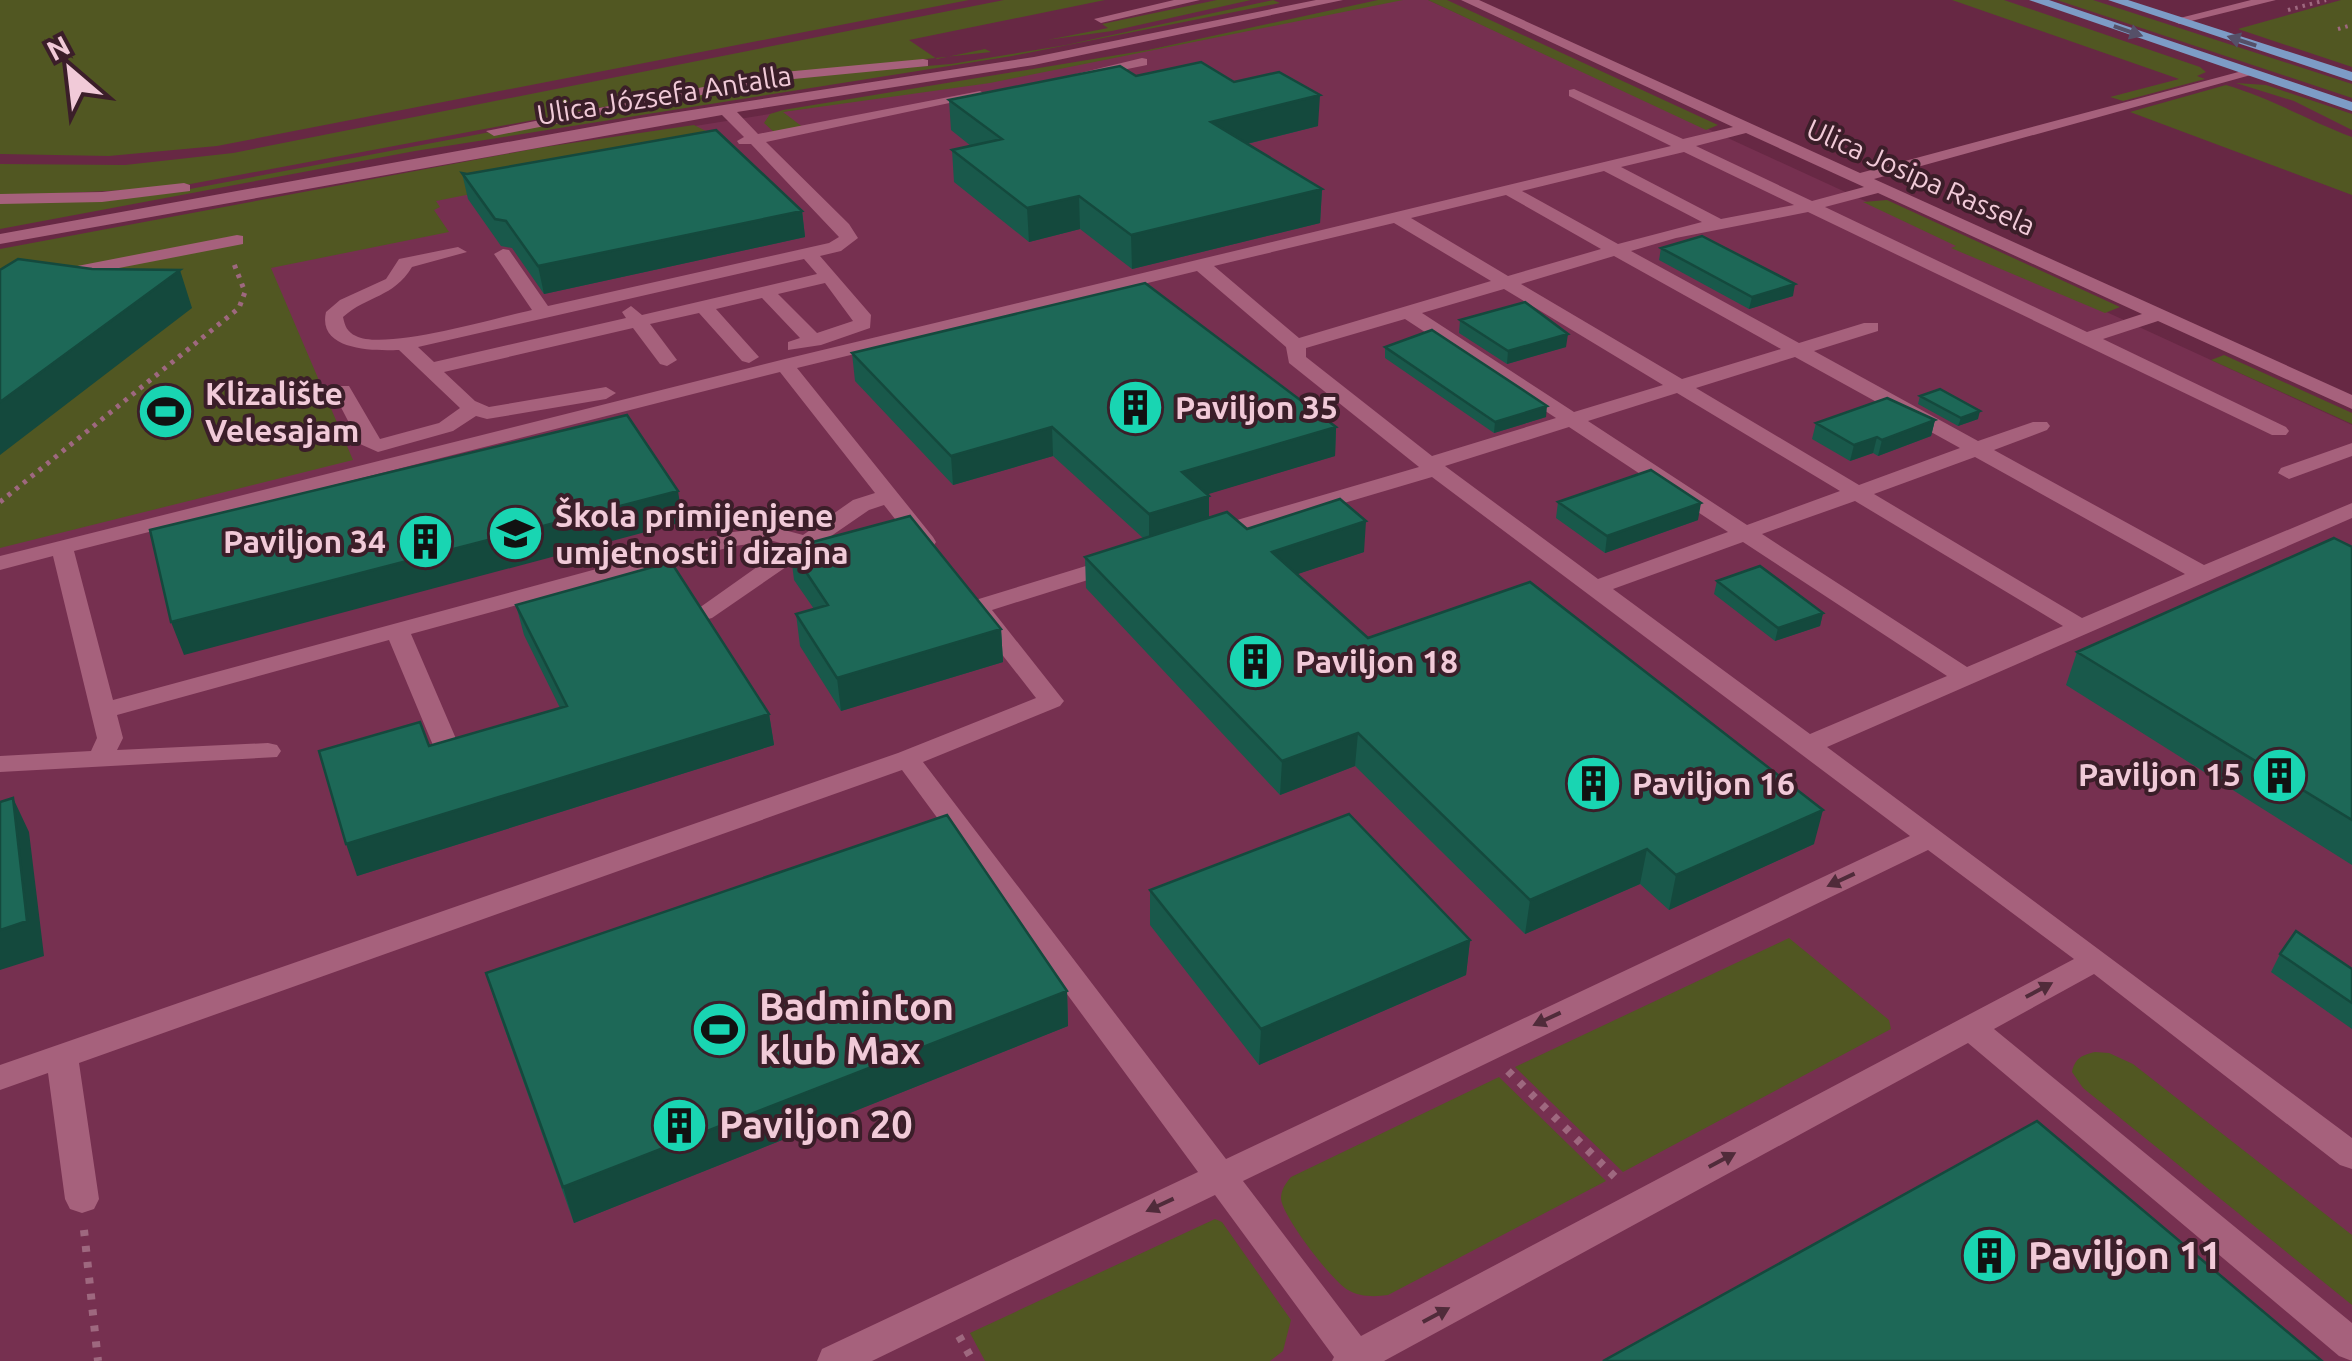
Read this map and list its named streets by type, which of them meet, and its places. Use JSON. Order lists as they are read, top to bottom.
{
  "streets": {
    "street": ["Ulica Józsefa Antalla", "Ulica Josipa Rassela"]
  },
  "places": {
    "building": [
      "Paviljon 35",
      "Paviljon 34",
      "Paviljon 18",
      "Paviljon 15",
      "Paviljon 16",
      "Paviljon 20",
      "Paviljon 11"
    ],
    "sports": ["Klizalište Velesajam", "Badminton klub Max"],
    "school or university": ["Škola primijenjene umjetnosti i dizajna"]
  },
  "north": "top left"
}
